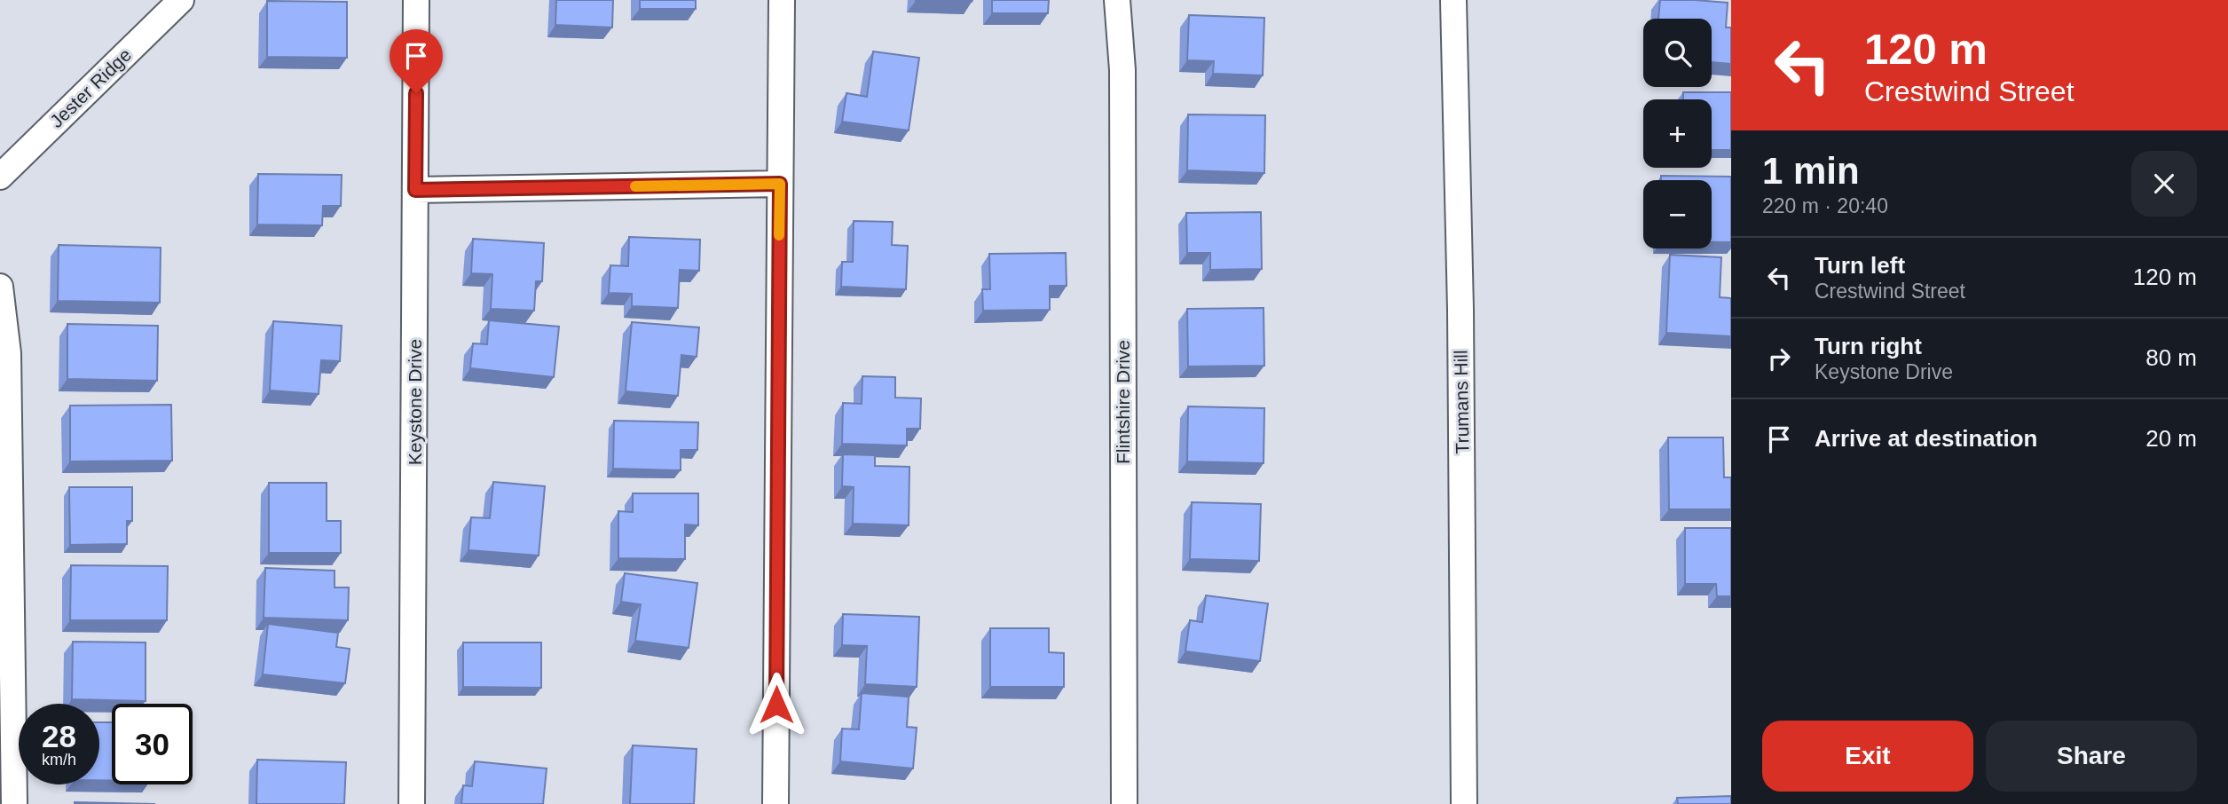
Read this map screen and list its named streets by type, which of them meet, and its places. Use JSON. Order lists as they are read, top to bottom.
{
  "streets": {
    "street": [
      "Jester Ridge",
      "Keystone Drive",
      "Flintshire Drive",
      "Trumans Hill"
    ]
  },
  "page": {
    "turn": ["120 m", "Crestwind Street"],
    "map_buttons": ["+", "−"],
    "heading": ["1 min", "220 m · 20:40"],
    "list": [
      {
        "name": "Turn left",
        "note": "Crestwind Street",
        "value": "120 m"
      },
      {
        "name": "Turn right",
        "note": "Keystone Drive",
        "value": "80 m"
      },
      {
        "name": "Arrive at destination",
        "value": "20 m"
      }
    ],
    "speed": "28 km/h",
    "limit": "30",
    "buttons": ["Exit", "Share"]
  }
}
